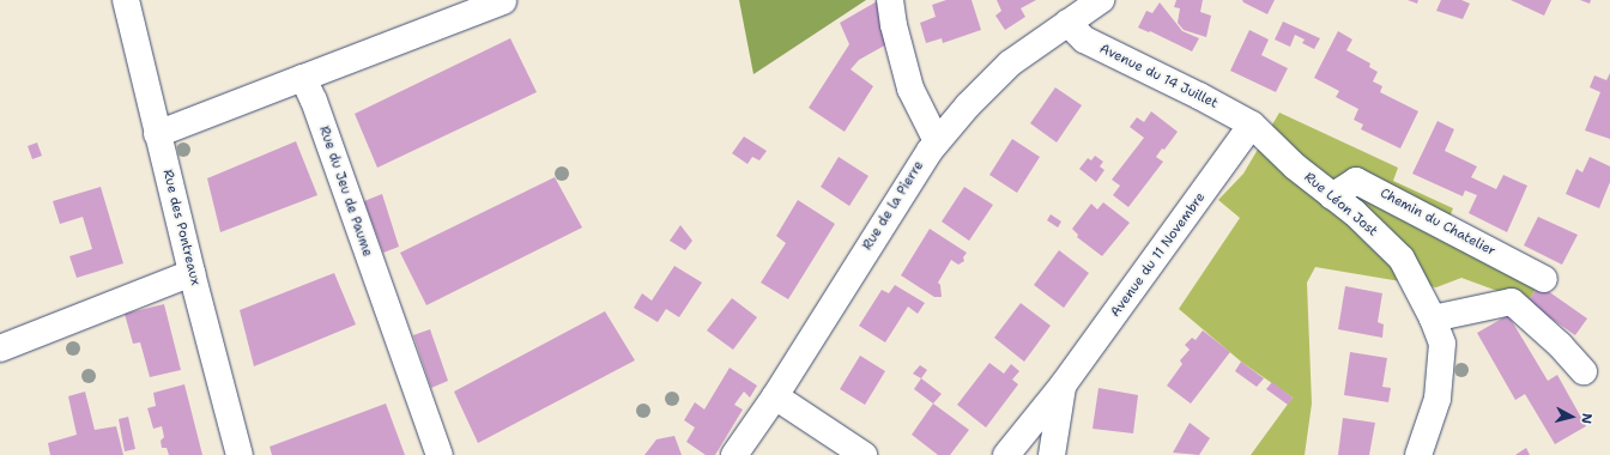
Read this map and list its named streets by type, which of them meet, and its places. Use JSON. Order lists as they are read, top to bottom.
{
  "streets": {
    "street": [
      "Avenue du 14 Juillet",
      "Rue du Jeu de Paume",
      "Rue Léon Jost",
      "Rue de la Pierre",
      "Chemin du Chatelier",
      "Rue des Pontreaux",
      "Avenue du 11 Novembre"
    ]
  },
  "crossings": [
    ["Avenue du 14 Juillet", "Rue Léon Jost"],
    ["Avenue du 14 Juillet", "Rue de la Pierre"],
    ["Avenue du 14 Juillet", "Avenue du 11 Novembre"],
    ["Rue Léon Jost", "Chemin du Chatelier"],
    ["Rue Léon Jost", "Avenue du 11 Novembre"]
  ],
  "north": "right"
}
